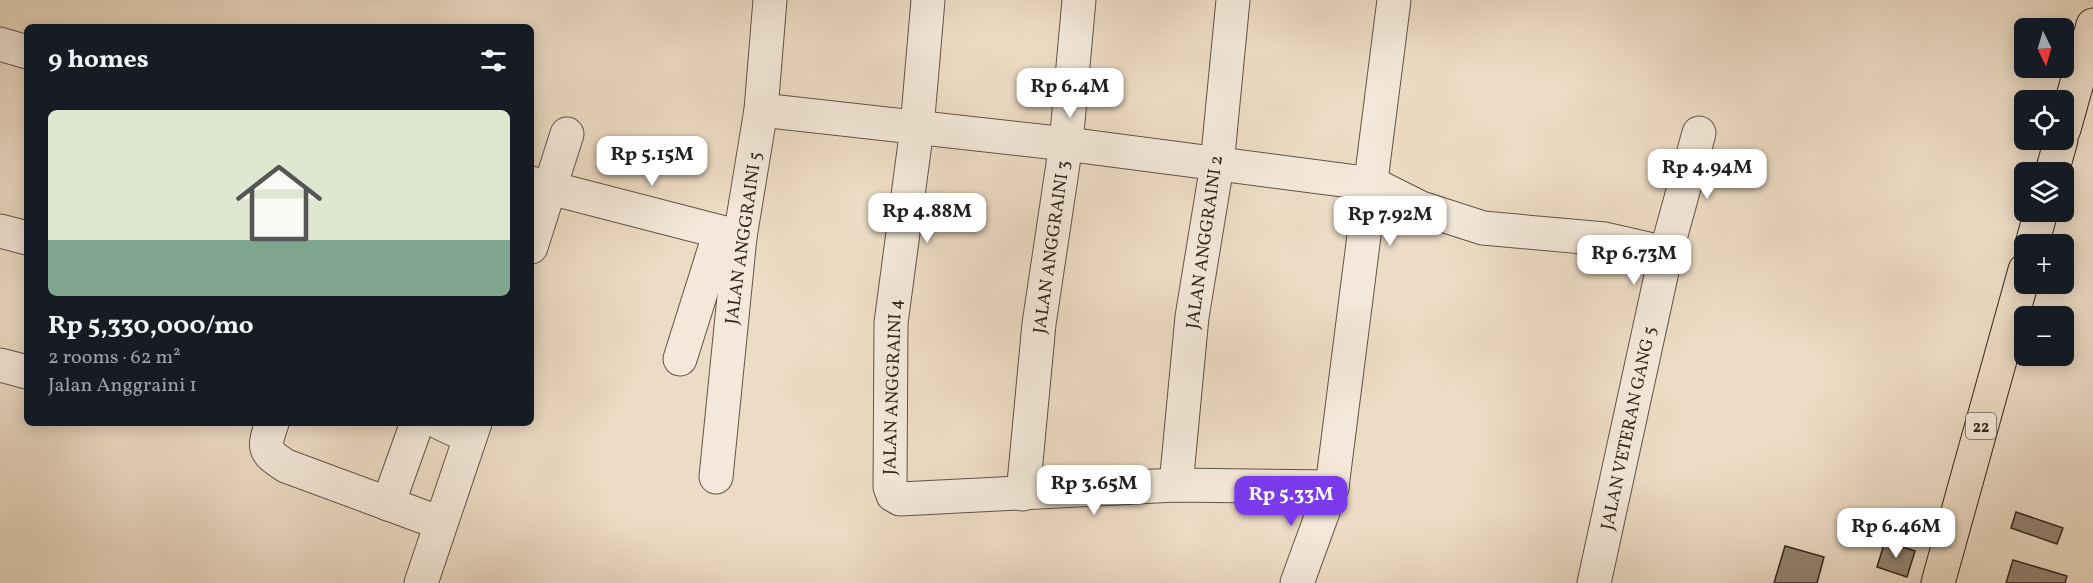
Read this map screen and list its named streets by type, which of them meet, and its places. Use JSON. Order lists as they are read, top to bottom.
{
  "streets": {
    "highway": ["22"],
    "street": [
      "JALAN ANGGRAINI 5",
      "JALAN ANGGRAINI 2",
      "JALAN ANGGRAINI 3",
      "JALAN ANGGRAINI 4",
      "JALAN VETERAN GANG 5"
    ]
  },
  "crossings": [
    ["JALAN ANGGRAINI 3", "JALAN ANGGRAINI 4"]
  ],
  "north": "bottom",
  "page": {
    "map_buttons": ["+", "−"],
    "heading": "9 homes",
    "price": [
      "Rp 6.4M",
      "Rp 5.15M",
      "Rp 4.94M",
      "Rp 4.88M",
      "Rp 7.92M",
      "Rp 6.73M",
      "Rp 3.65M",
      "Rp 5.33M",
      "Rp 6.46M"
    ],
    "list": [
      {
        "name": "Rp 5,330,000/mo",
        "note": "2 rooms · 62 m² · Jalan Anggraini 1"
      }
    ]
  }
}
